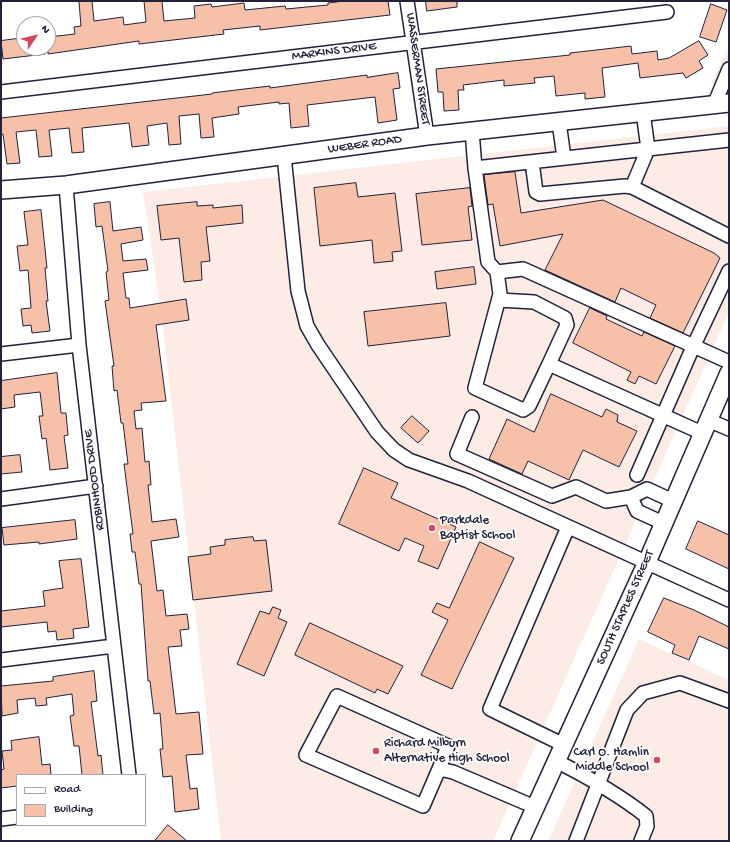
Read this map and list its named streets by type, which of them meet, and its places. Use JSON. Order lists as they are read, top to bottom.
{
  "streets": {
    "main road": ["WEBER ROAD", "SOUTH STAPLES STREET"],
    "street": ["MARKINS DRIVE", "WASSERMAN STREET", "ROBINHOOD DRIVE"]
  },
  "crossings": [
    ["MARKINS DRIVE", "WASSERMAN STREET"],
    ["WASSERMAN STREET", "WEBER ROAD"],
    ["WEBER ROAD", "ROBINHOOD DRIVE"]
  ],
  "places": ["Parkdale Baptist School", "Richard Milburn Alternative High School", "Carl O. Hamlin Middle School"],
  "legend": ["Road", "Building"],
  "north": "top right"
}
